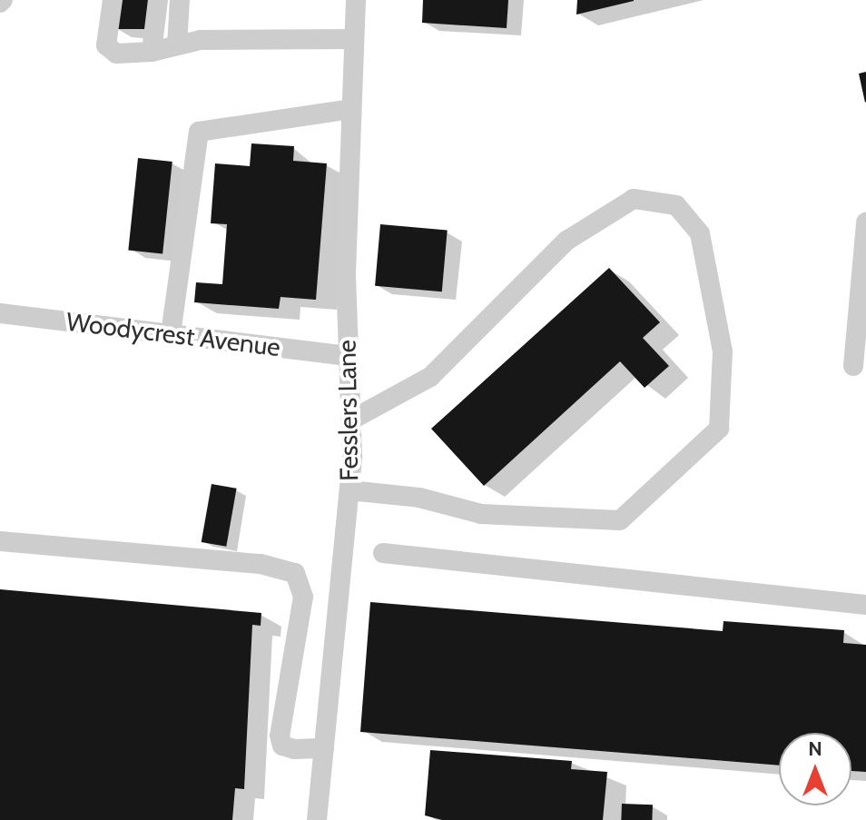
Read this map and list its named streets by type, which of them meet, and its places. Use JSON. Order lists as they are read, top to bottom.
{
  "streets": {
    "street": ["Woodycrest Avenue", "Fesslers Lane"]
  },
  "crossings": [
    ["Woodycrest Avenue", "Fesslers Lane"]
  ],
  "north": "top"
}
